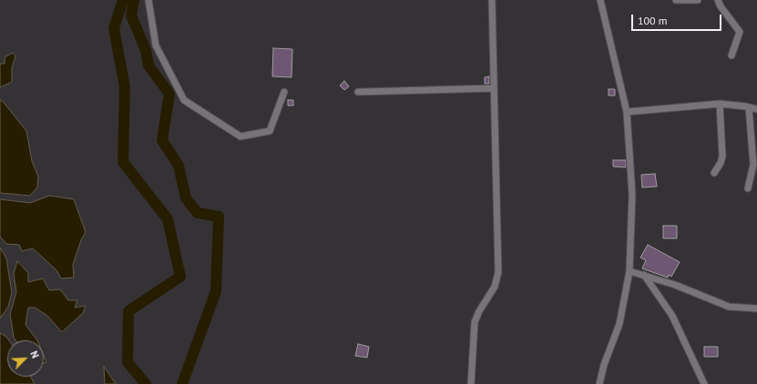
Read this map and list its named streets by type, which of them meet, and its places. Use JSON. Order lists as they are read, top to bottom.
{
  "scale_bar": "100 m",
  "north": "top right"
}
